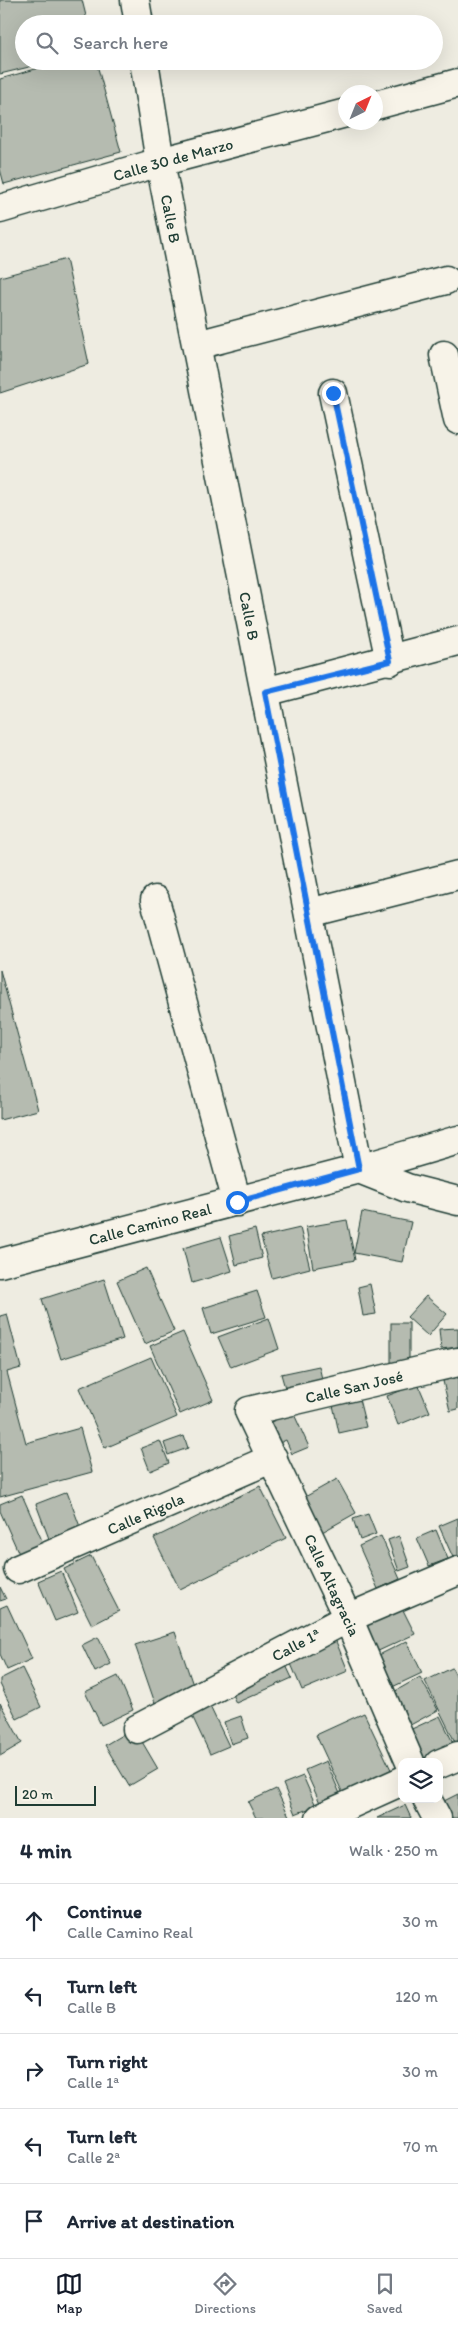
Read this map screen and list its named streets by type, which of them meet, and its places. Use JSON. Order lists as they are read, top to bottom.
{
  "streets": {
    "street": [
      "Calle 30 de Marzo",
      "Calle B",
      "Calle Camino Real",
      "Calle San José",
      "Calle Rigola",
      "Calle Altagracia",
      "Calle 1ª"
    ]
  },
  "crossings": [
    ["Calle 30 de Marzo", "Calle B"],
    ["Calle B", "Calle Camino Real"],
    ["Calle San José", "Calle Altagracia"],
    ["Calle Rigola", "Calle Altagracia"],
    ["Calle Altagracia", "Calle 1ª"]
  ],
  "scale_bar": "20 m",
  "north": "top right",
  "page": {
    "search": "Search here",
    "scale": "20 m",
    "heading": ["4 min", "Walk · 250 m"],
    "list": [
      ["Continue", "Calle Camino Real", "30 m"],
      ["Turn left", "Calle B", "120 m"],
      ["Turn right", "Calle 1ª", "30 m"],
      ["Turn left", "Calle 2ª", "70 m"],
      "Arrive at destination"
    ],
    "nav": ["Map", "Directions", "Saved"]
  }
}
